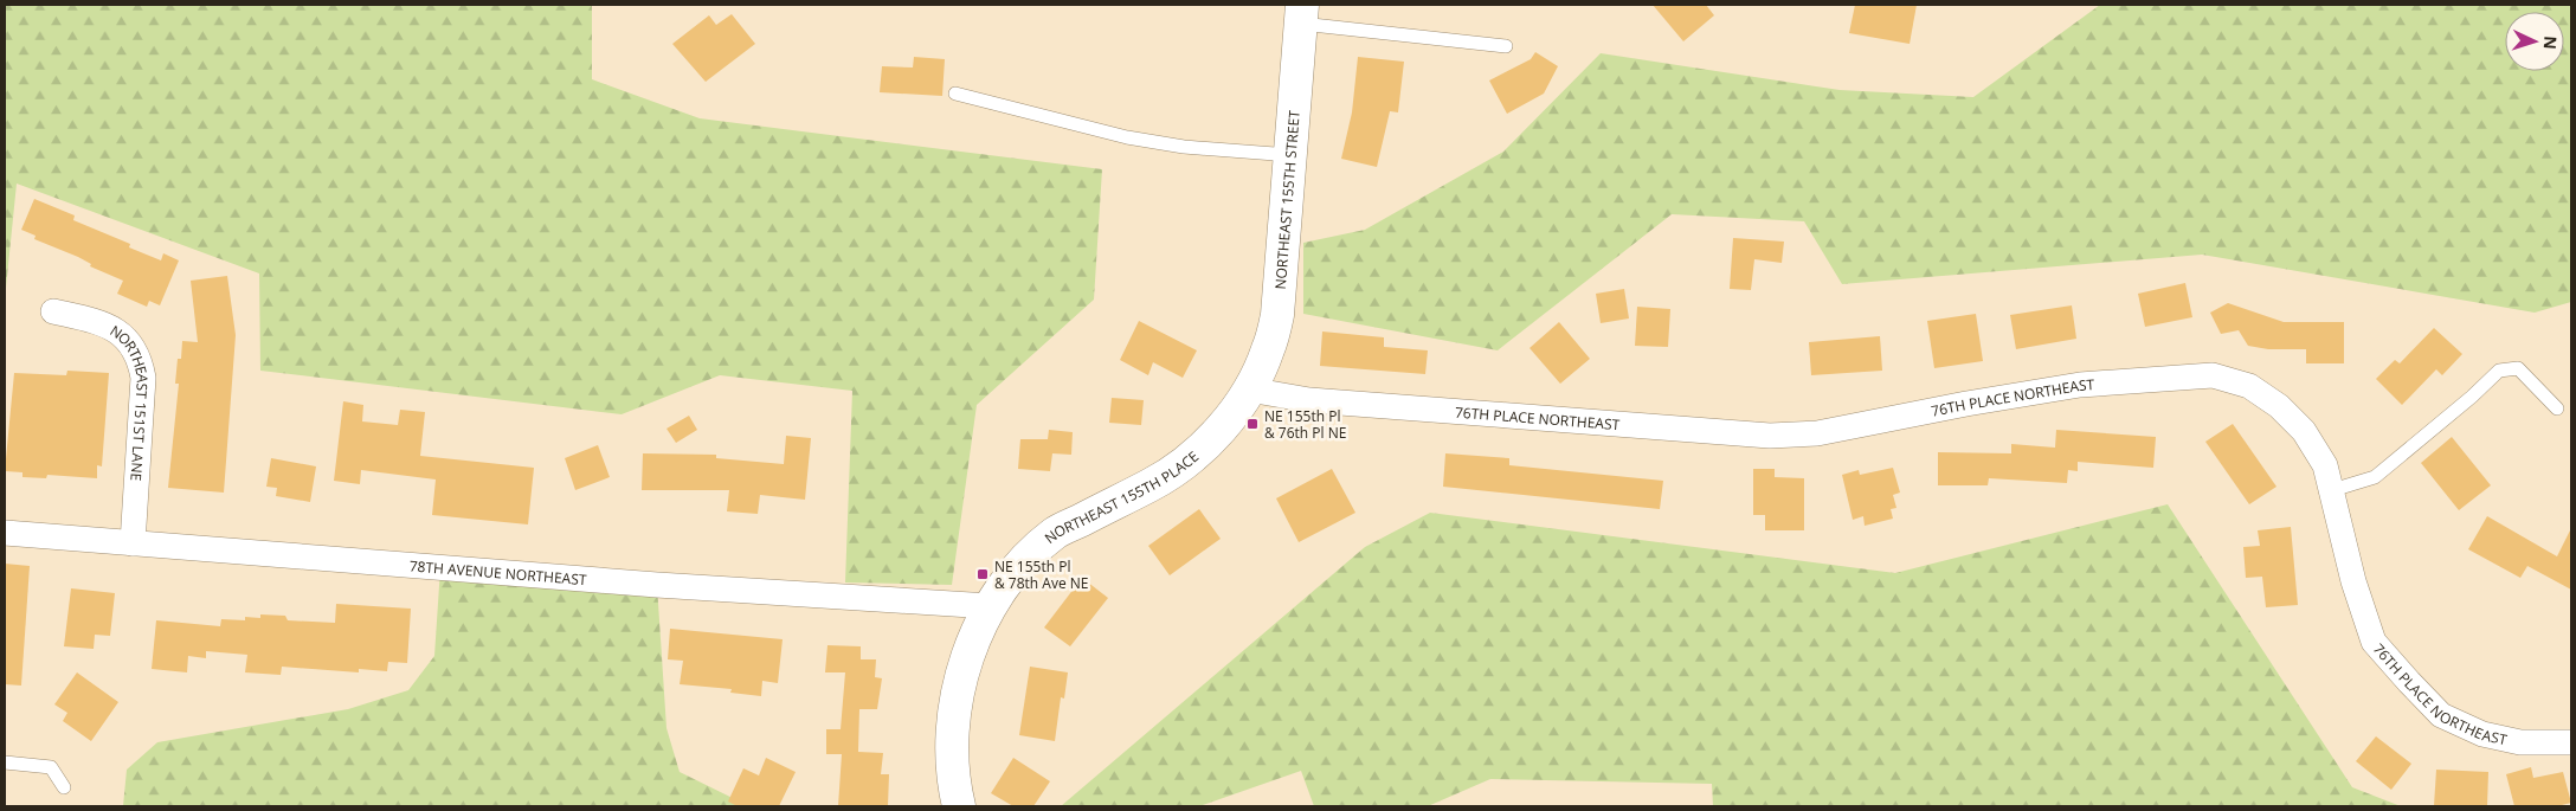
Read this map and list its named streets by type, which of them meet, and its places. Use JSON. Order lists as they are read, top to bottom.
{
  "streets": {
    "street": [
      "NORTHEAST 155TH STREET",
      "76TH PLACE NORTHEAST",
      "NORTHEAST 151ST LANE",
      "NORTHEAST 155TH PLACE",
      "78TH AVENUE NORTHEAST"
    ]
  },
  "crossings": [
    ["NORTHEAST 155TH STREET", "76TH PLACE NORTHEAST"],
    ["NORTHEAST 155TH STREET", "NORTHEAST 155TH PLACE"],
    ["76TH PLACE NORTHEAST", "NORTHEAST 155TH PLACE"],
    ["NORTHEAST 151ST LANE", "78TH AVENUE NORTHEAST"],
    ["NORTHEAST 155TH PLACE", "78TH AVENUE NORTHEAST"]
  ],
  "places": {
    "transit": ["NE 155th Pl & 76th Pl NE", "NE 155th Pl & 78th Ave NE"]
  },
  "north": "right"
}
